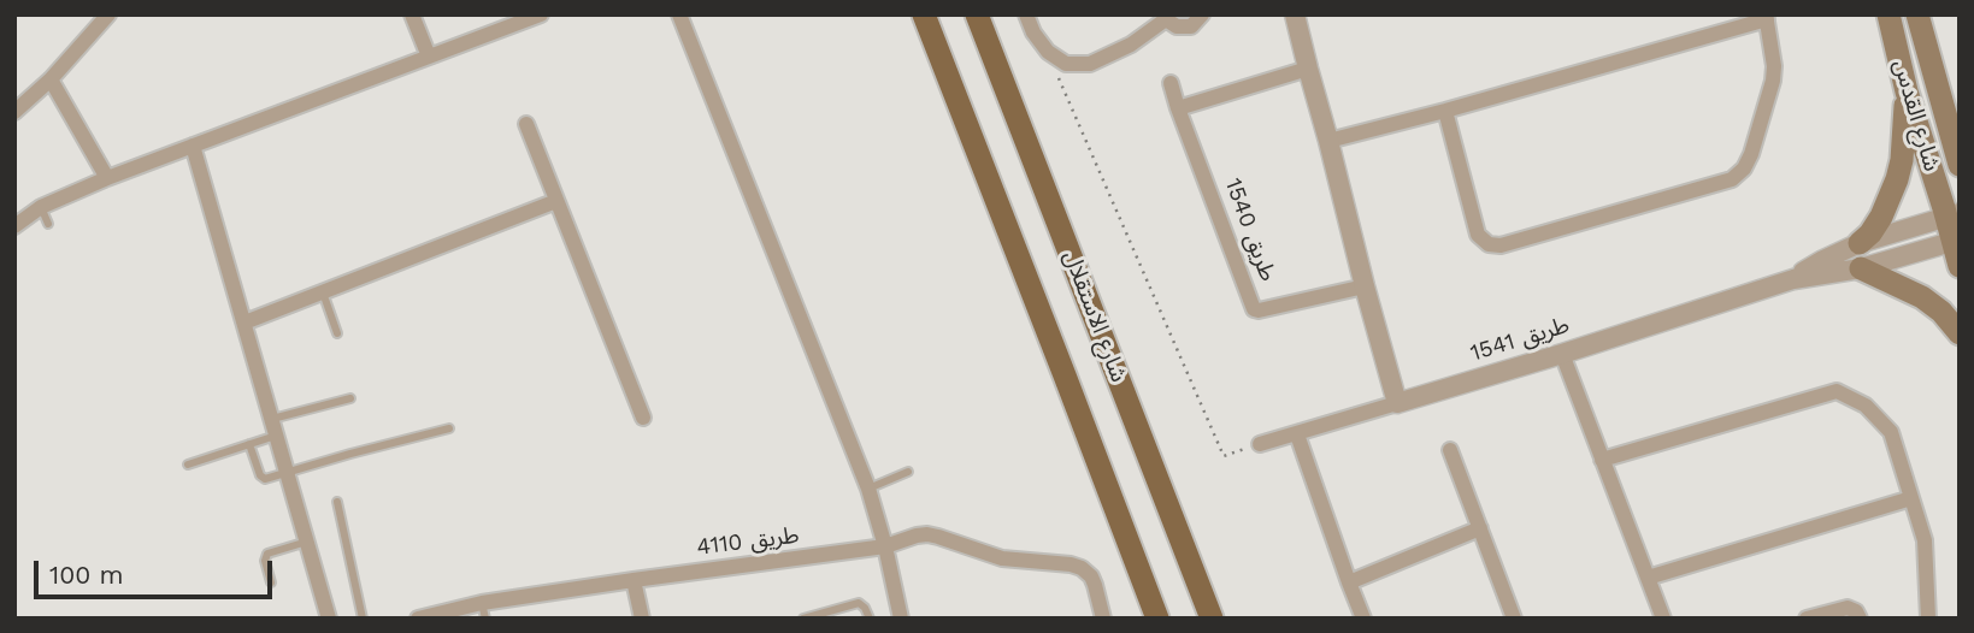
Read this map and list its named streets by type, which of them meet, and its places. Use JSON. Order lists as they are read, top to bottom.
{
  "streets": {
    "main road": ["شارع القدس", "شارع الاستقلال"],
    "street": ["طريق 1540", "طريق 1541", "طريق 4110"]
  },
  "crossings": [
    ["شارع القدس", "طريق 1541"]
  ],
  "scale_bar": "100 m"
}
